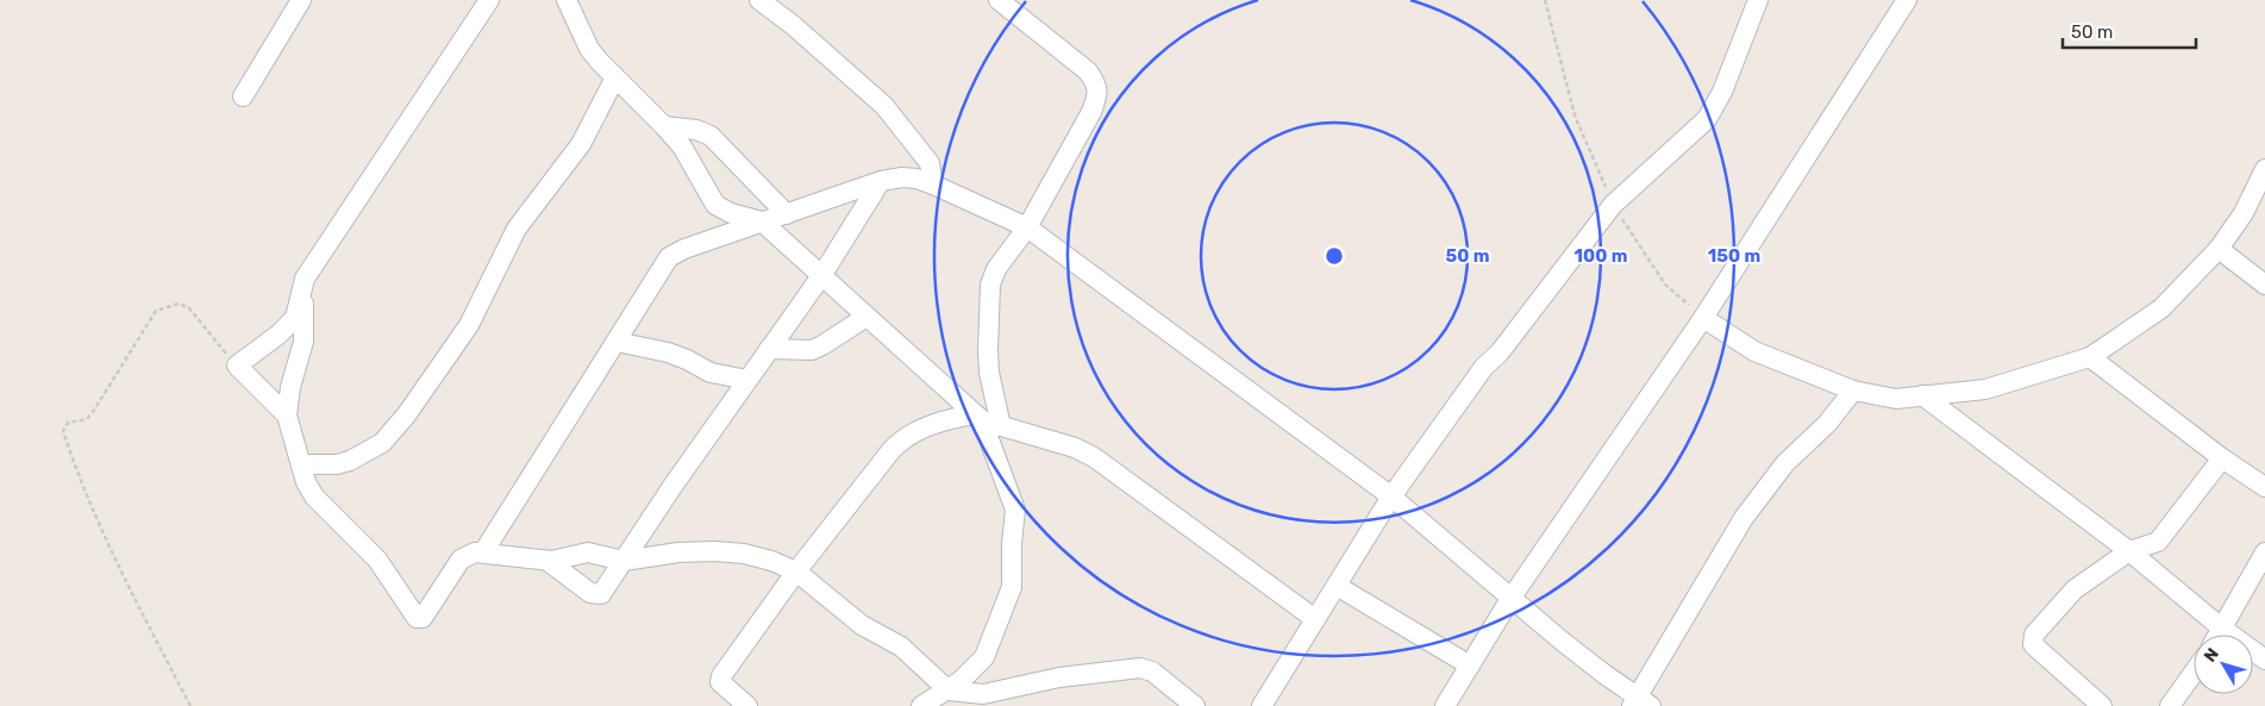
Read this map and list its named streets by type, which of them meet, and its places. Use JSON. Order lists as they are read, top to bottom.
{
  "scale_bar": "50 m",
  "north": "top left",
  "rings": ["50 m", "100 m", "150 m"]
}
